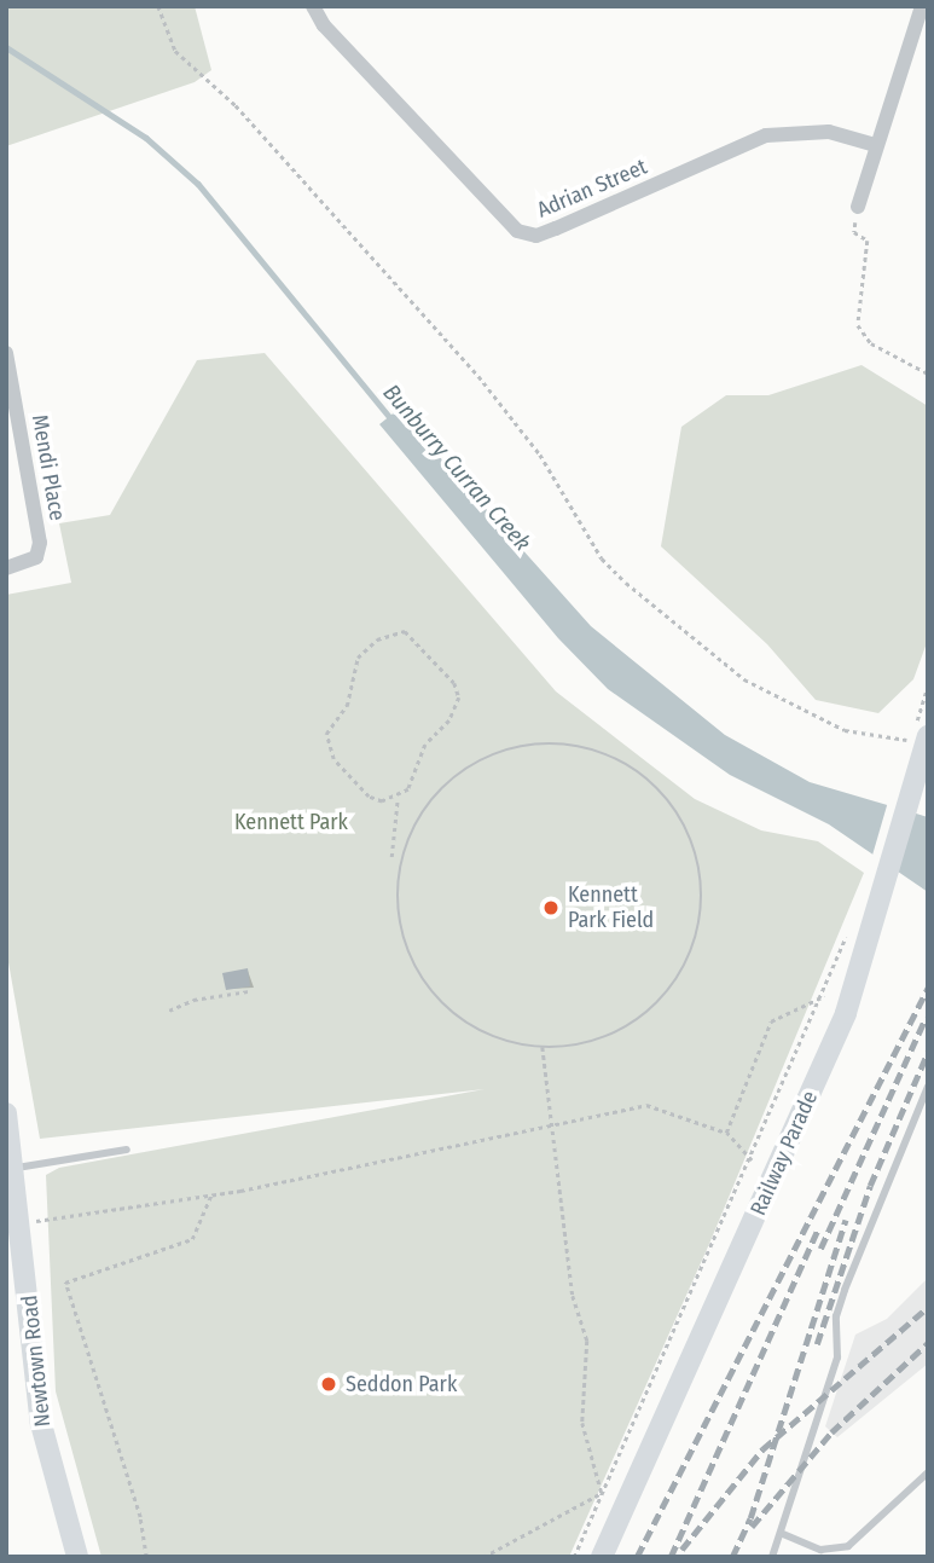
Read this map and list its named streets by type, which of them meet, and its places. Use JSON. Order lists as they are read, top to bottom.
{
  "streets": {
    "street": [
      "Adrian Street",
      "Mendi Place",
      "Railway Parade",
      "Newtown Road"
    ]
  },
  "water": ["Bunburry Curran Creek"],
  "parks": ["Kennett Park"],
  "places": ["Kennett Park Field", "Seddon Park"]
}
